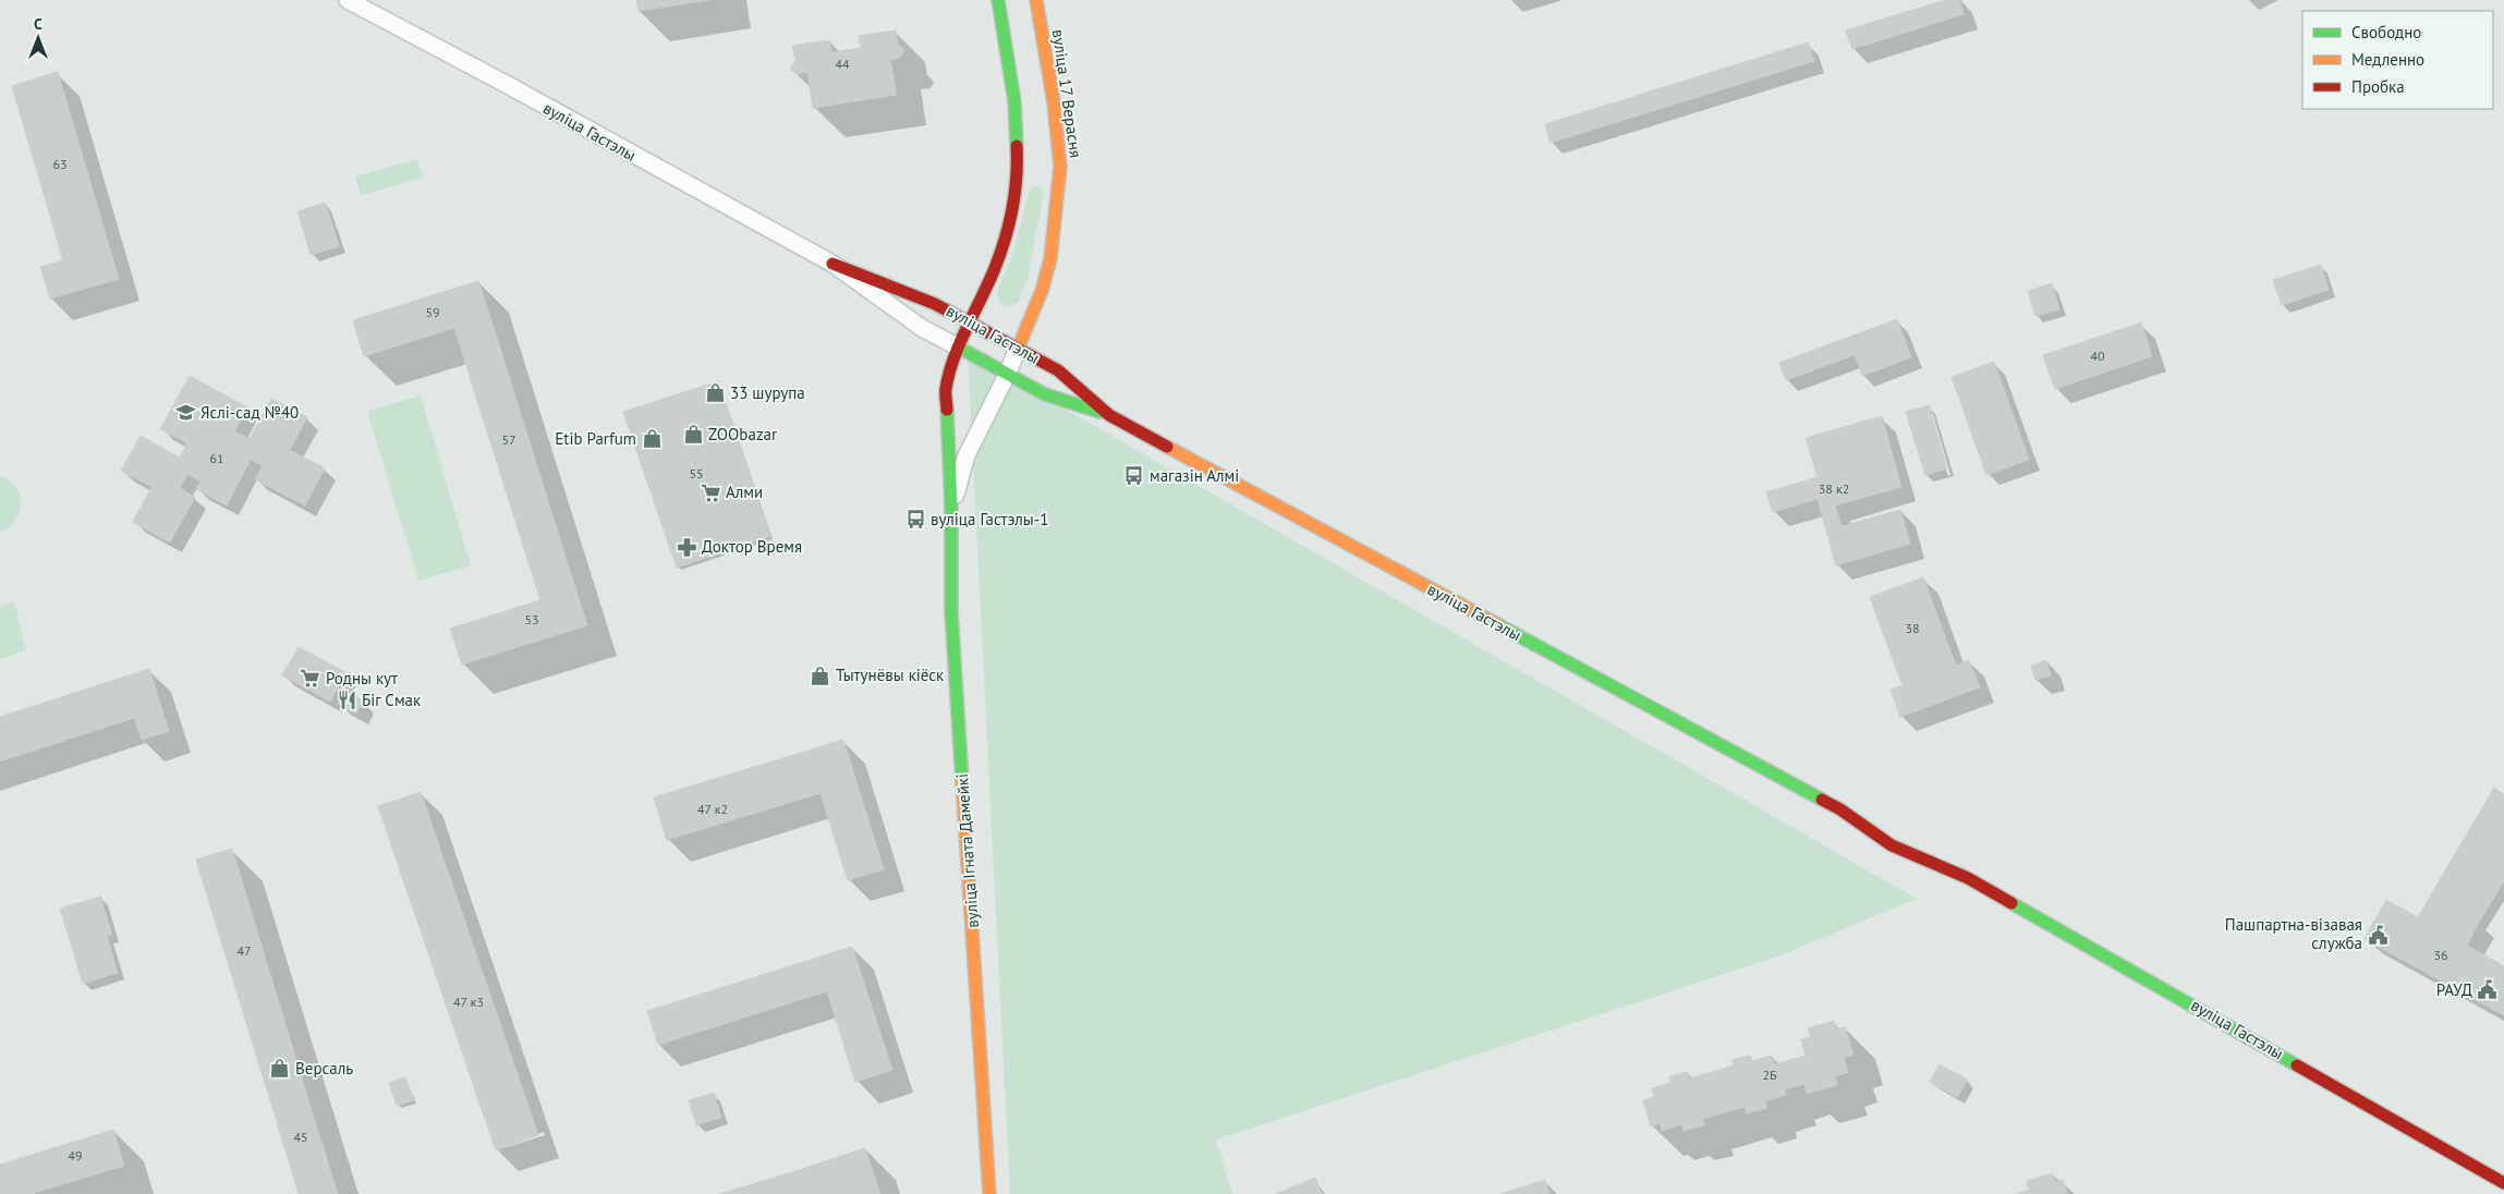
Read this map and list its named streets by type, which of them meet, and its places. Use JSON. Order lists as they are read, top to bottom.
{
  "streets": {
    "main road": ["вуліца 17 Верасня", "вуліца Гастэлы", "вуліца Ігната Дамейкі"]
  },
  "crossings": [
    ["вуліца 17 Верасня", "вуліца Гастэлы"],
    ["вуліца 17 Верасня", "вуліца Ігната Дамейкі"],
    ["вуліца Гастэлы", "вуліца Ігната Дамейкі"]
  ],
  "places": {
    "shop": [
      "33 шурупа",
      "ZOObazar",
      "Etib Parfum",
      "Тытунёвы кіёск",
      "Версаль"
    ],
    "school or university": ["Яслі-сад №40"],
    "bus stop": ["магазін Алмі", "вуліца Гастэлы-1"],
    "supermarket": ["Алми", "Родны кут"],
    "pharmacy": ["Доктор Время"],
    "restaurant": ["Біг Смак"],
    "public building": ["Пашпартна-візавая служба", "РАУД"]
  },
  "house_numbers": [
    "44",
    "63",
    "59",
    "40",
    "57",
    "61",
    "55",
    "38 к2",
    "53",
    "38",
    "47 к2",
    "47",
    "36",
    "47 к3",
    "2Б",
    "45",
    "49"
  ],
  "legend": ["Свободно", "Медленно", "Пробка"],
  "north": "top"
}
